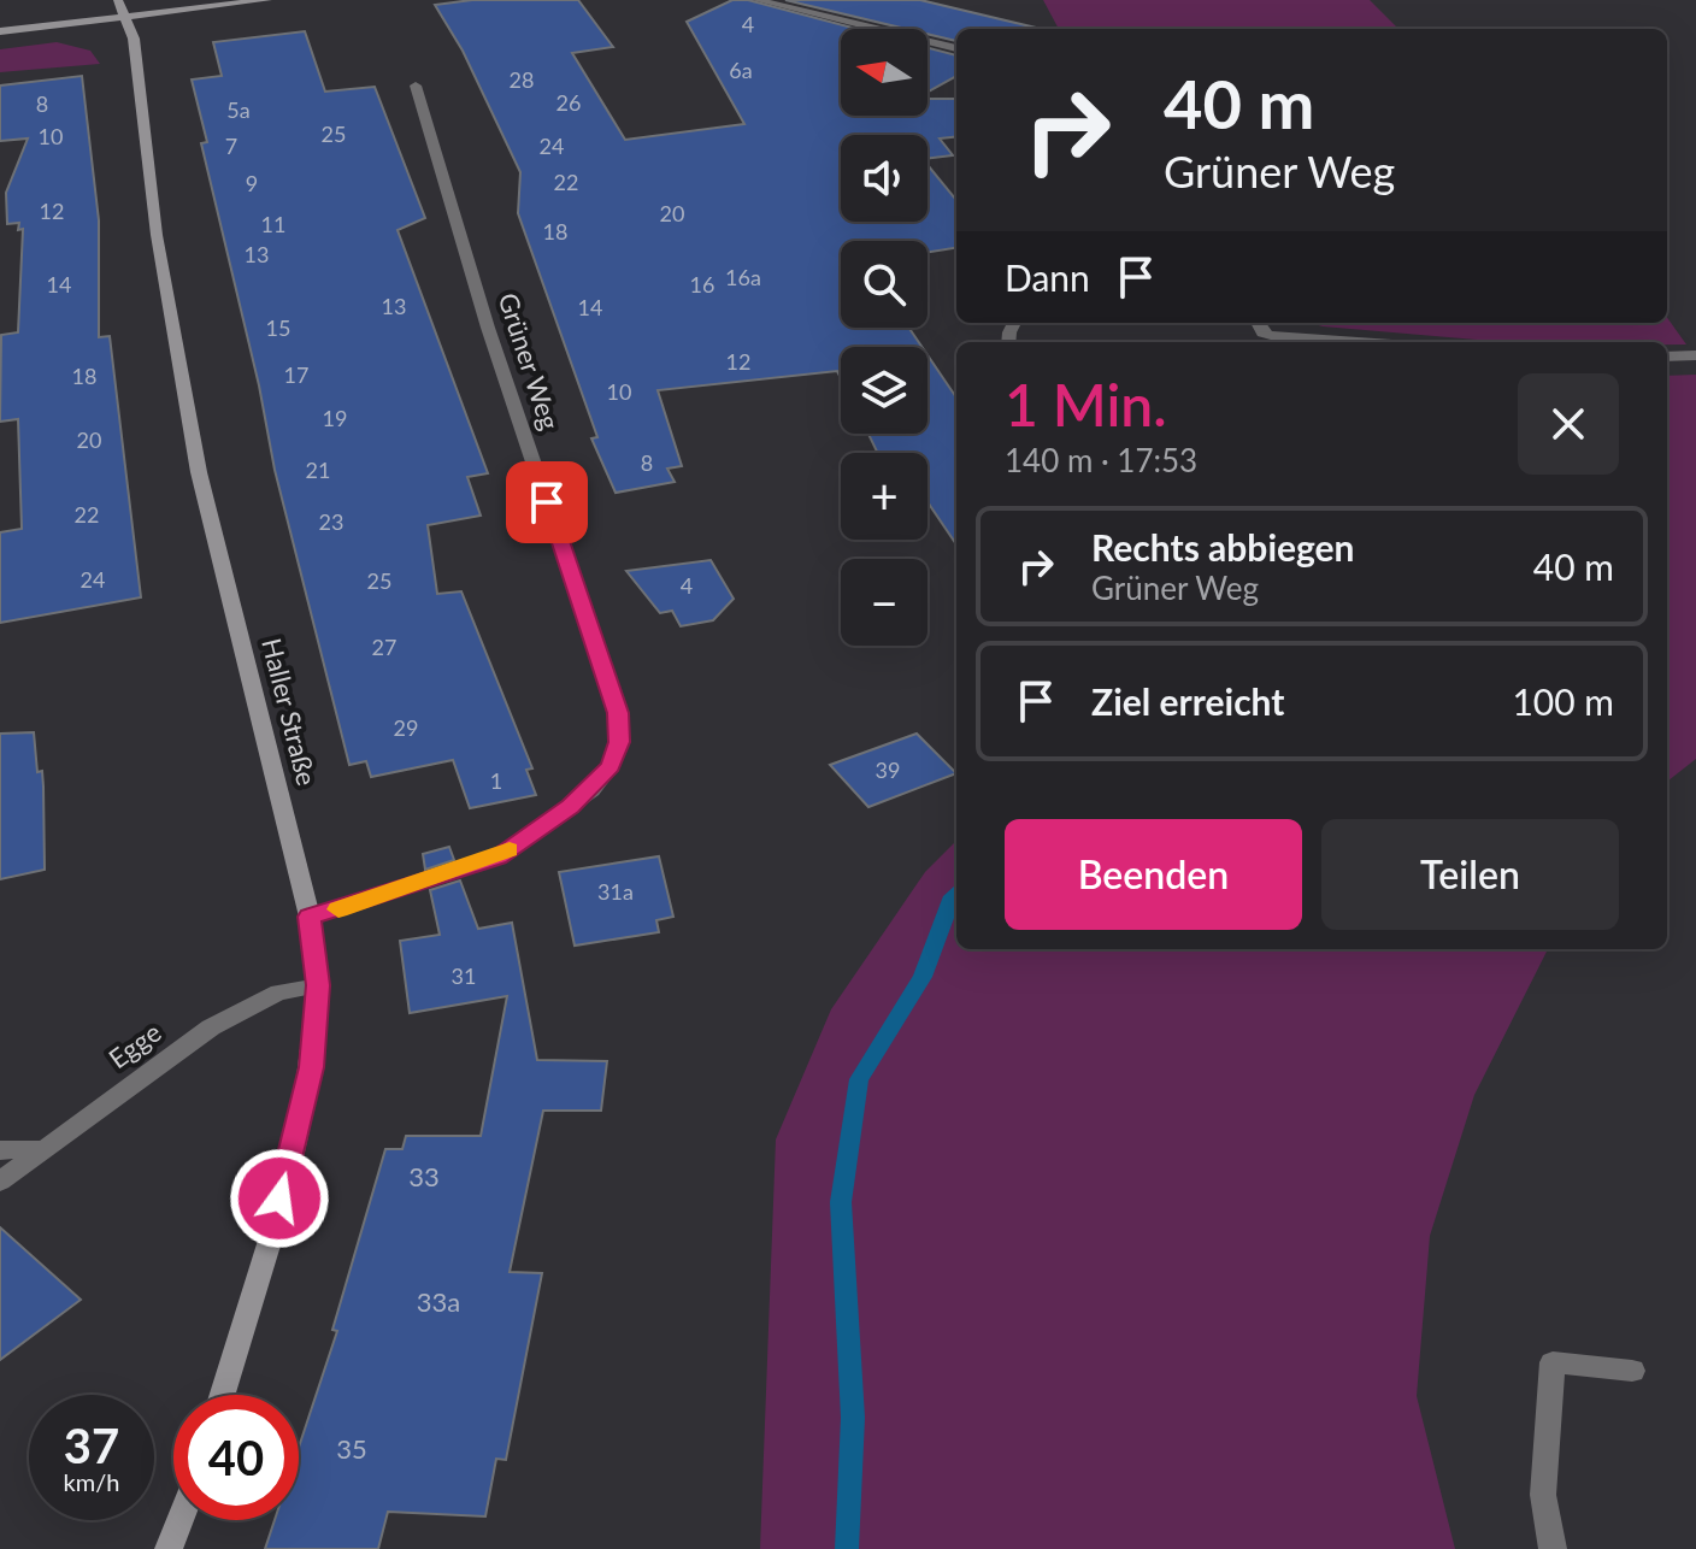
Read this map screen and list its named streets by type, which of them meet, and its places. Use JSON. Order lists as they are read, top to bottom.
{
  "streets": {
    "street": ["Grüner Weg", "Haller Straße", "Egge"]
  },
  "crossings": [
    ["Grüner Weg", "Haller Straße"],
    ["Haller Straße", "Egge"]
  ],
  "house_numbers": [
    "4",
    "6a",
    "28",
    "26",
    "8",
    "5a",
    "25",
    "10",
    "7",
    "24",
    "22",
    "9",
    "12",
    "20",
    "11",
    "18",
    "13",
    "16a",
    "14",
    "16",
    "13",
    "14",
    "15",
    "12",
    "17",
    "18",
    "10",
    "19",
    "20",
    "8",
    "21",
    "22",
    "23",
    "24",
    "25",
    "4",
    "27",
    "29",
    "39",
    "1",
    "31a",
    "31",
    "33",
    "33a",
    "35"
  ],
  "north": "left",
  "page": {
    "map_buttons": ["+", "−"],
    "turn": ["40 m", "Grüner Weg"],
    "then": "Dann",
    "heading": ["1 Min.", "140 m · 17:53"],
    "list": [
      {
        "name": "Rechts abbiegen",
        "note": "Grüner Weg",
        "value": "40 m"
      },
      {
        "name": "Ziel erreicht",
        "value": "100 m"
      }
    ],
    "buttons": ["Beenden", "Teilen"],
    "speed": "37 km/h",
    "limit": "40"
  }
}
